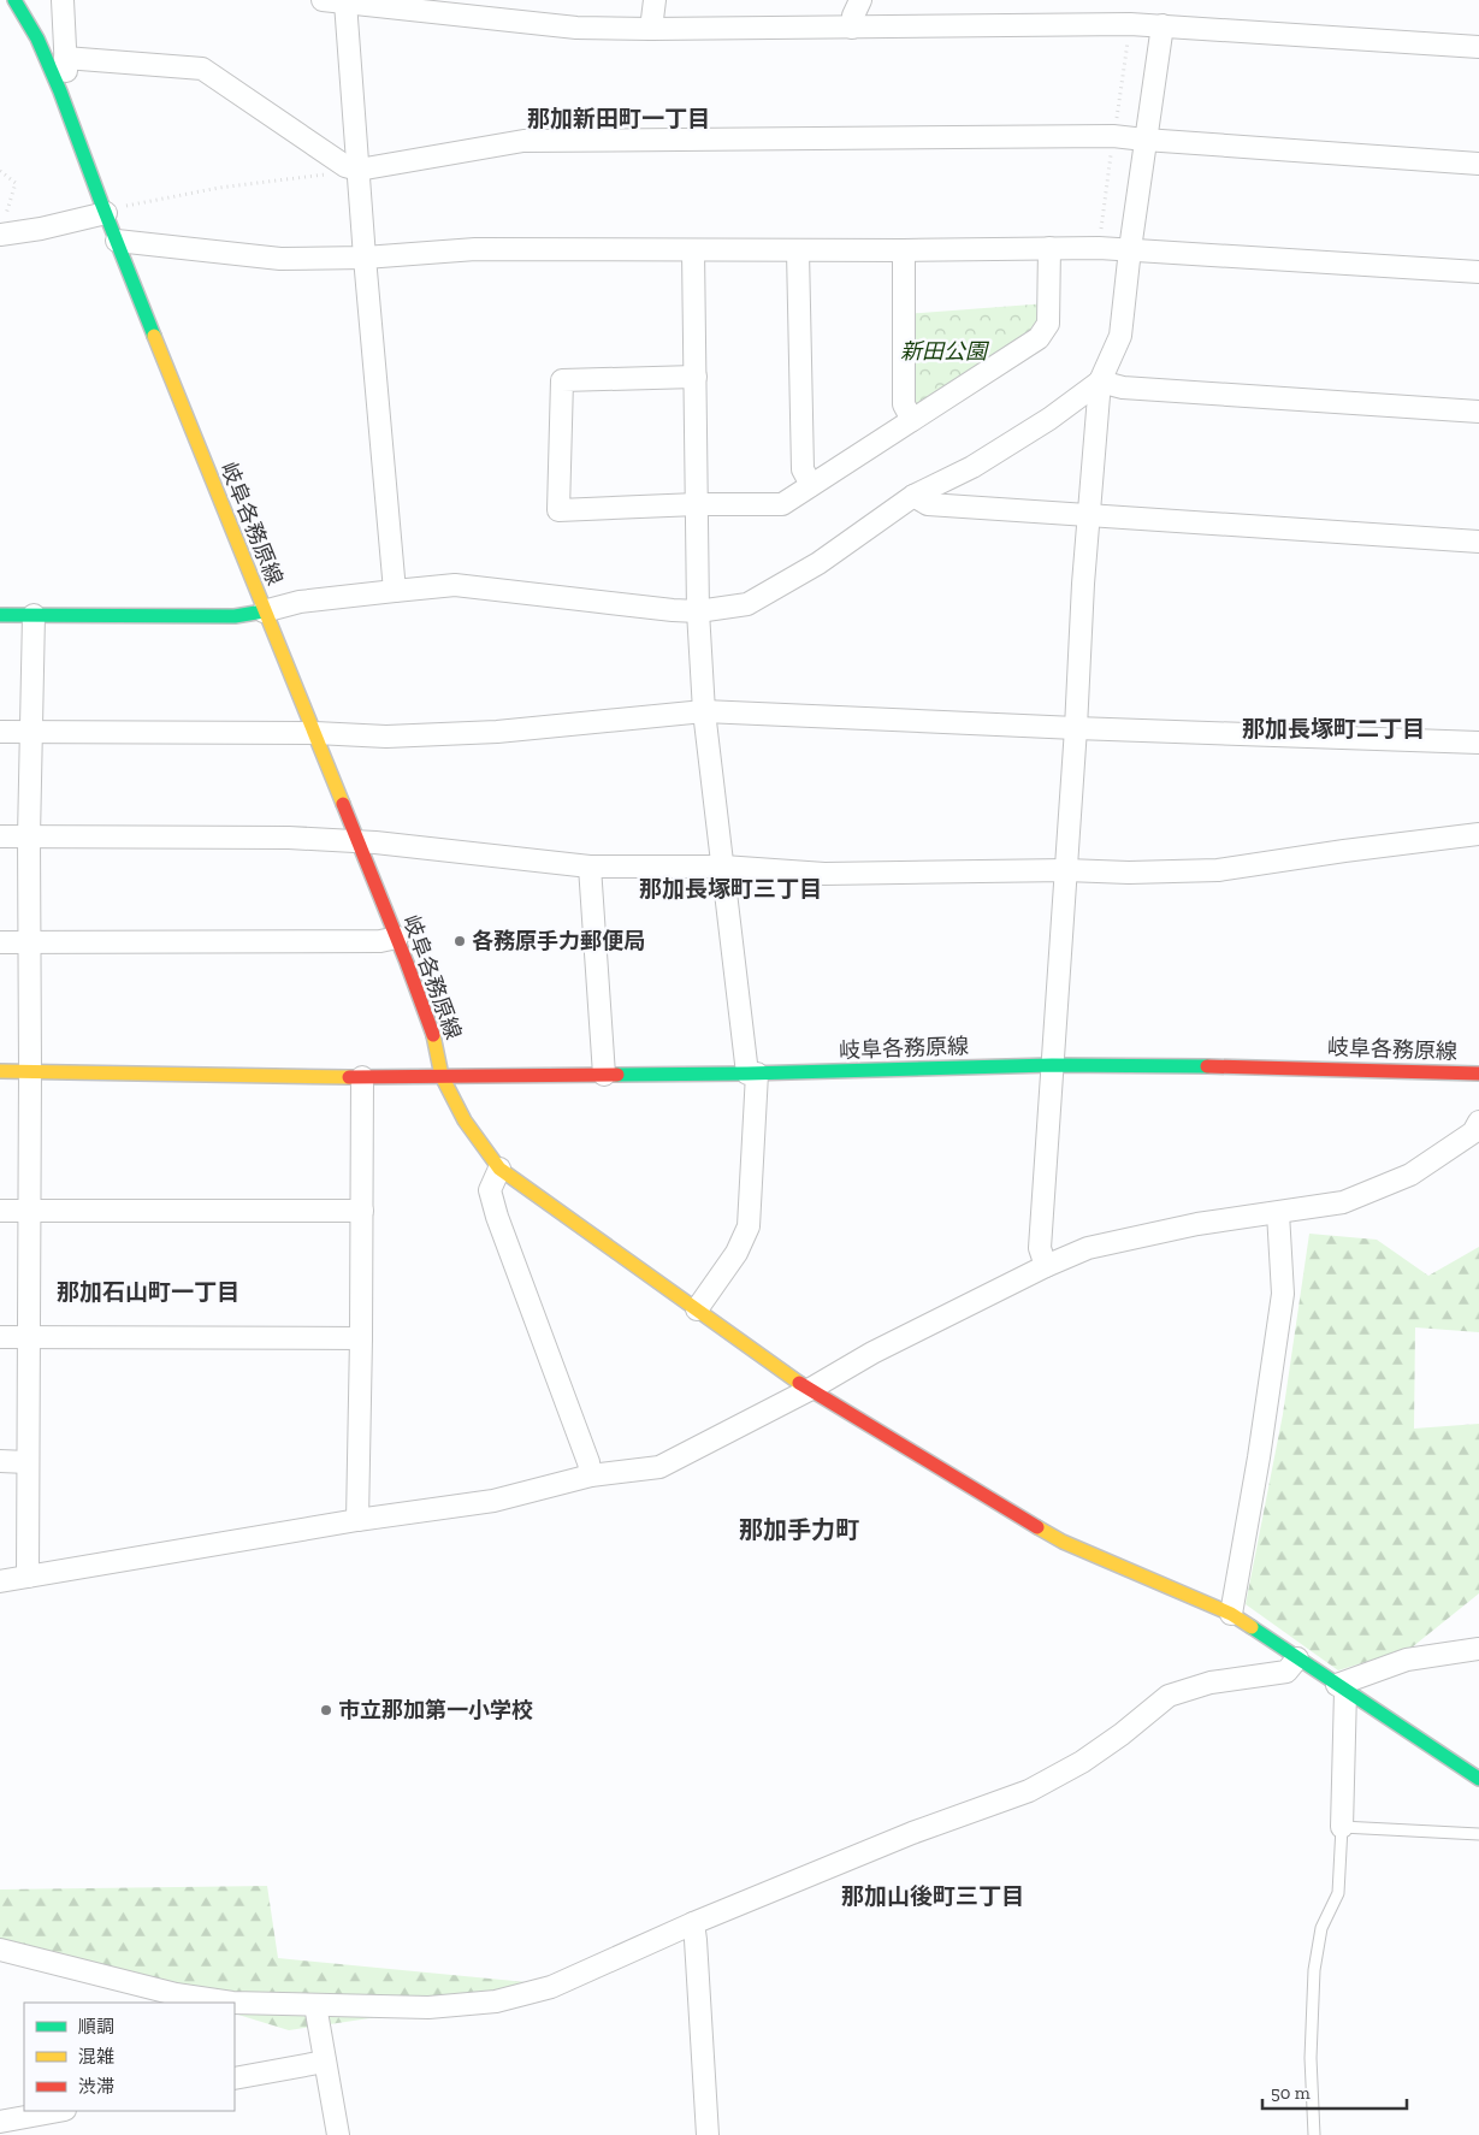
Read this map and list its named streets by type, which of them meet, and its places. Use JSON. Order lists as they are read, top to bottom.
{
  "streets": {
    "main road": ["岐阜各務原線"]
  },
  "districts": [
    "那加新田町一丁目",
    "那加長塚町二丁目",
    "那加長塚町三丁目",
    "那加石山町一丁目",
    "那加手力町",
    "那加山後町三丁目"
  ],
  "parks": ["新田公園"],
  "places": ["各務原手力郵便局", "市立那加第一小学校"],
  "legend": ["順調", "混雑", "渋滞"],
  "scale_bar": "50 m"
}
